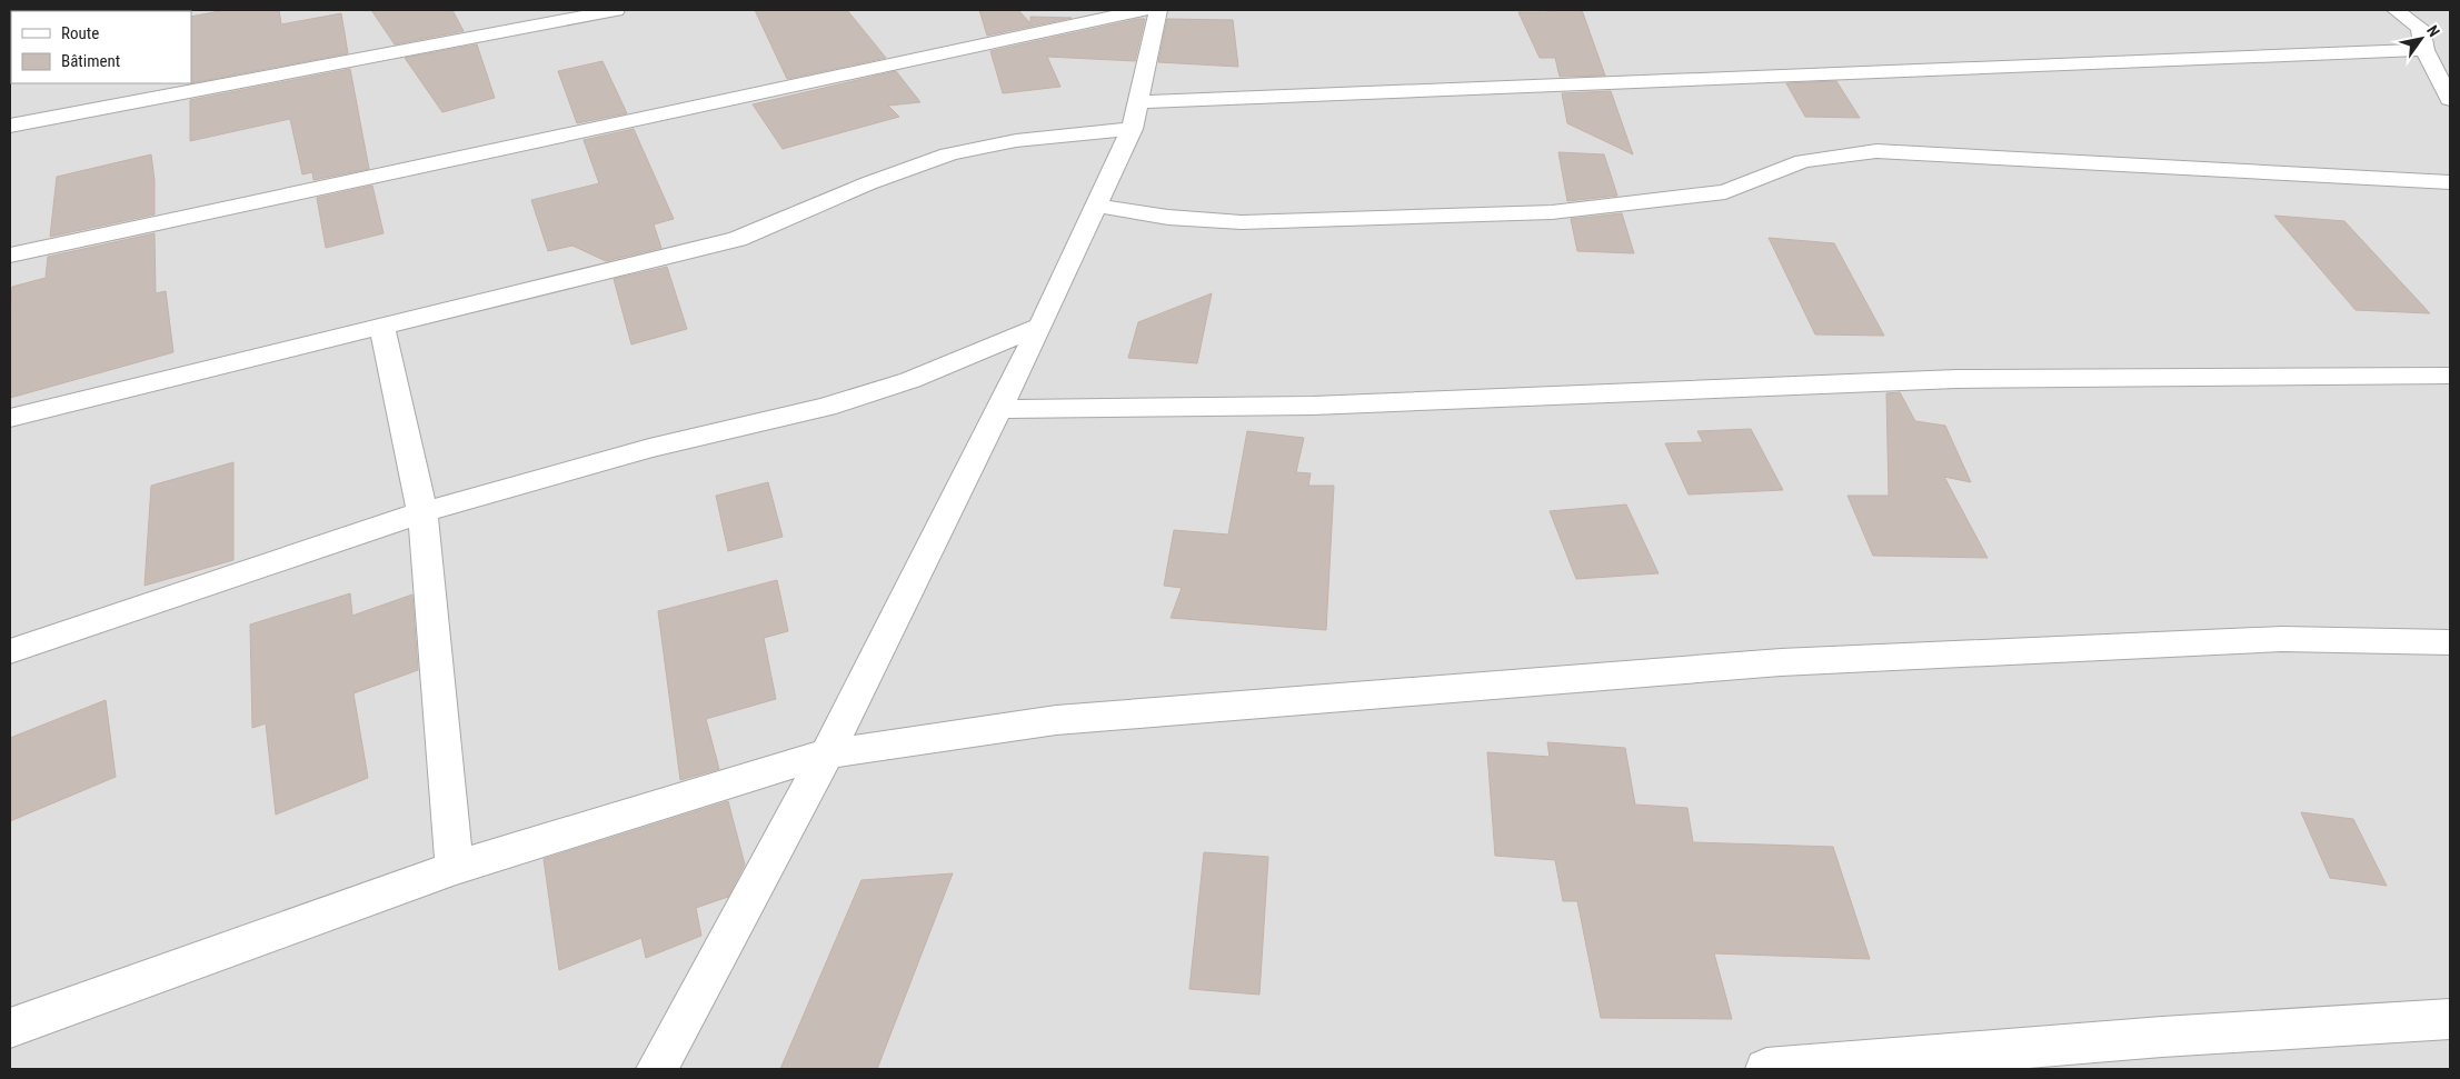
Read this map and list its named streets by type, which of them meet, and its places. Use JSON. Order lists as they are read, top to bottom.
{
  "legend": ["Route", "Bâtiment"],
  "north": "top right"
}
